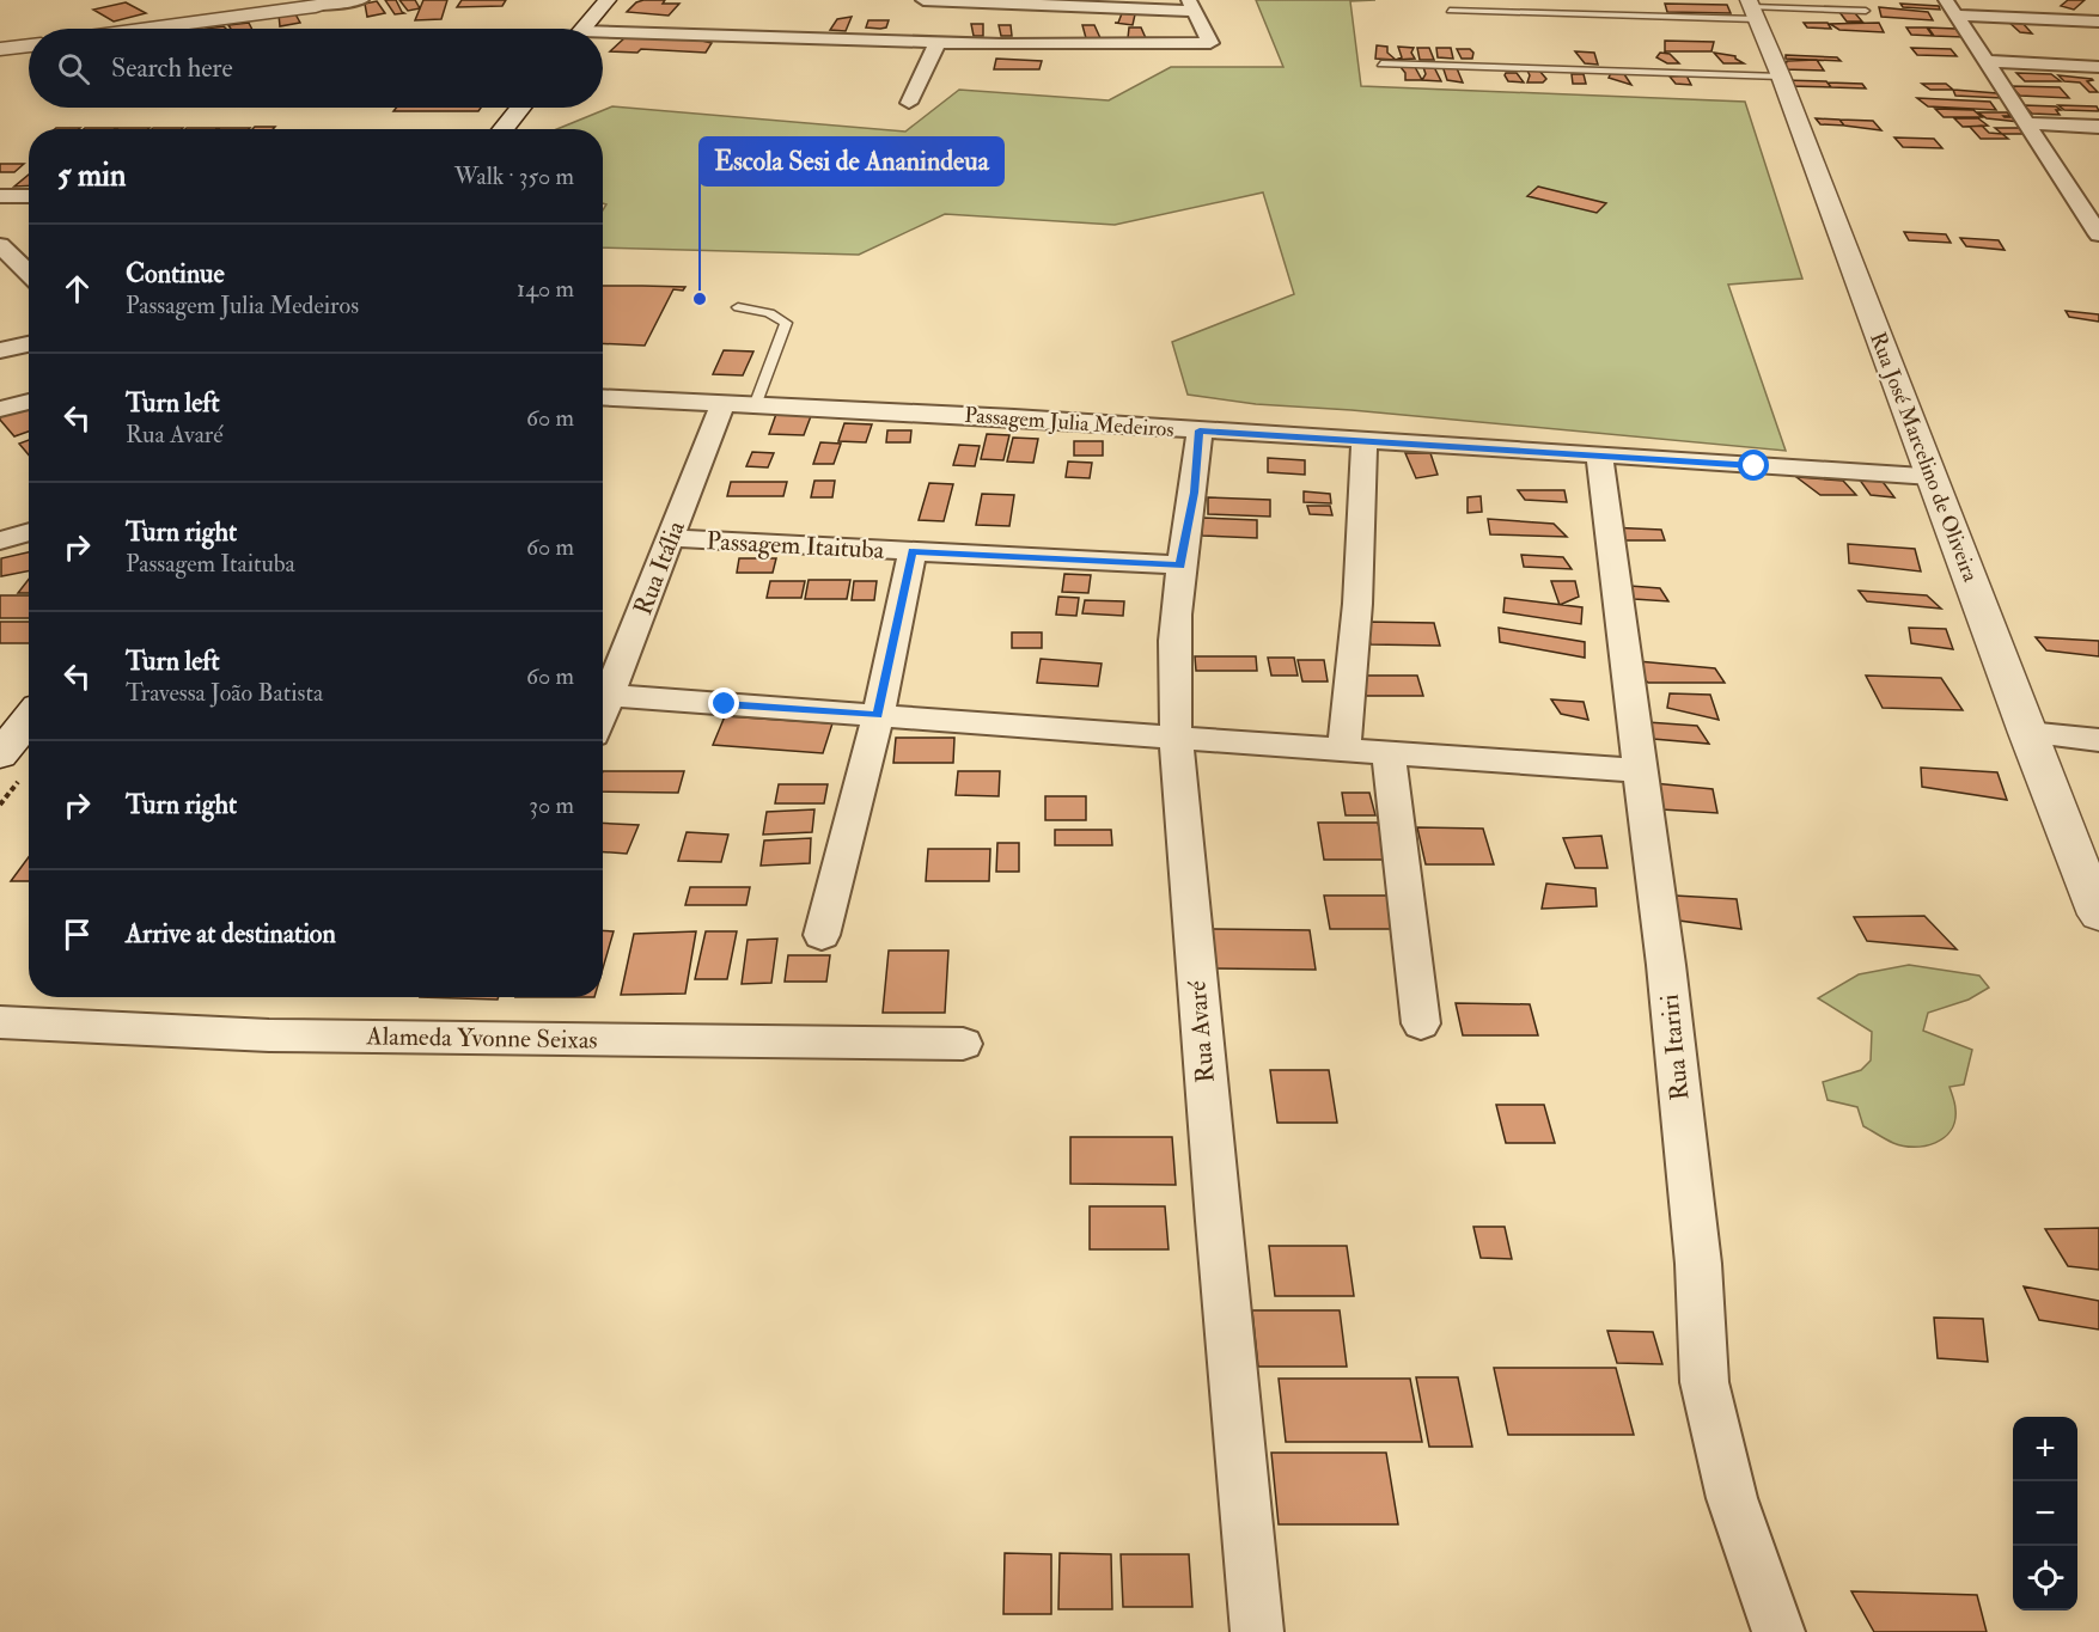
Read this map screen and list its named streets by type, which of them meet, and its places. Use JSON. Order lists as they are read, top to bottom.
{
  "streets": {
    "street": [
      "Passagem Julia Medeiros",
      "Rua José Marcelino de Oliveira",
      "Passagem Itaituba",
      "Rua Itália",
      "Rua Avaré",
      "Alameda Yvonne Seixas",
      "Rua Itariri"
    ]
  },
  "crossings": [
    ["Passagem Julia Medeiros", "Rua José Marcelino de Oliveira"],
    ["Passagem Julia Medeiros", "Rua Itália"],
    ["Passagem Julia Medeiros", "Rua Avaré"],
    ["Passagem Julia Medeiros", "Rua Itariri"],
    ["Passagem Itaituba", "Rua Itália"],
    ["Passagem Itaituba", "Rua Avaré"]
  ],
  "places": ["Escola Sesi de Ananindeua"],
  "page": {
    "search": "Search here",
    "heading": ["5 min", "Walk · 350 m"],
    "list": [
      ["Continue", "Passagem Julia Medeiros", "140 m"],
      ["Turn left", "Rua Avaré", "60 m"],
      ["Turn right", "Passagem Itaituba", "60 m"],
      ["Turn left", "Travessa João Batista", "60 m"],
      ["Turn right", "30 m"],
      "Arrive at destination"
    ],
    "map_buttons": ["+", "−"]
  }
}
